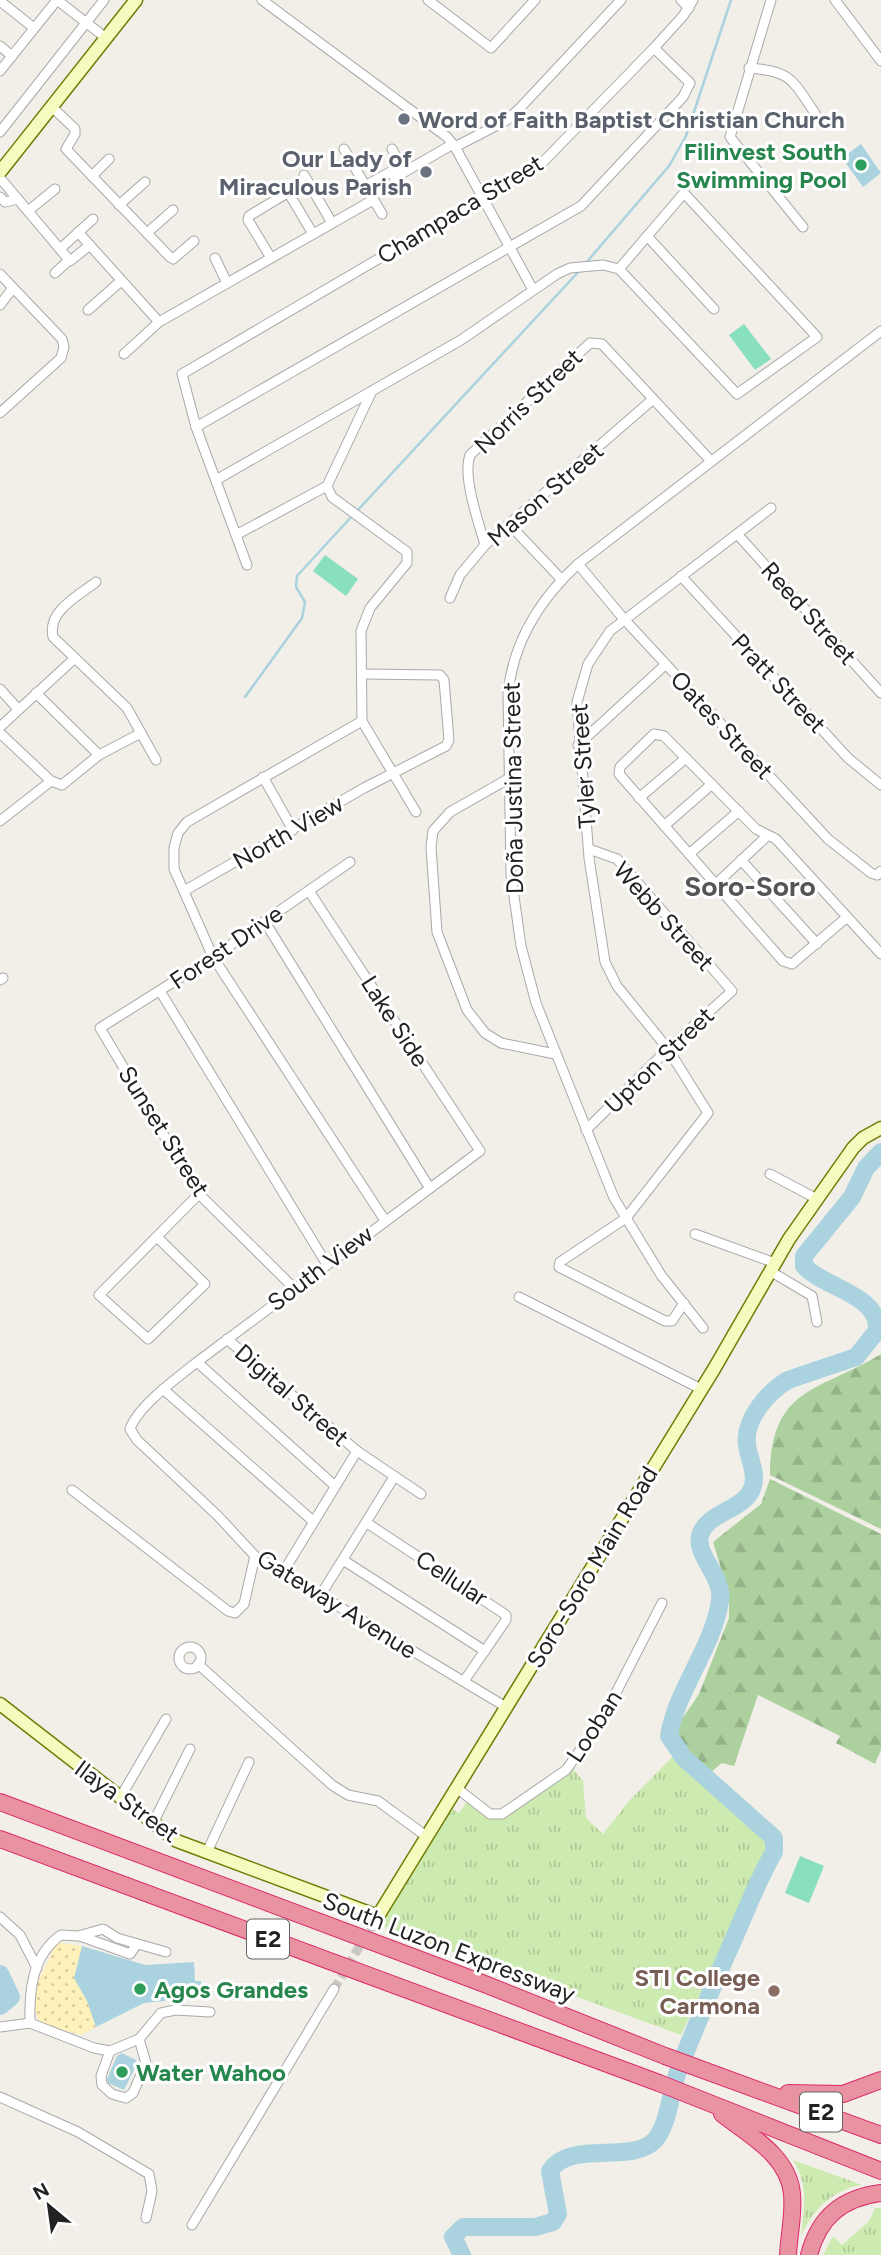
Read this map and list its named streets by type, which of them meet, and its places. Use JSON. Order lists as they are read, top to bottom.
{
  "streets": {
    "highway": ["E2", "South Luzon Expressway"],
    "street": [
      "Champaca Street",
      "Norris Street",
      "Mason Street",
      "Reed Street",
      "Pratt Street",
      "Oates Street",
      "Tyler Street",
      "Doña Justina Street",
      "North View",
      "Webb Street",
      "Forest Drive",
      "Lake Side",
      "Upton Street",
      "Sunset Street",
      "South View",
      "Digital Street",
      "Soro-Soro Main Road",
      "Cellular",
      "Gateway Avenue",
      "Looban",
      "Ilaya Street"
    ]
  },
  "crossings": [
    ["Norris Street", "Mason Street"],
    ["Reed Street", "Tyler Street"],
    ["Pratt Street", "Tyler Street"],
    ["Oates Street", "Tyler Street"],
    ["Oates Street", "Doña Justina Street"],
    ["Tyler Street", "Doña Justina Street"],
    ["Tyler Street", "Webb Street"],
    ["Tyler Street", "Upton Street"],
    ["Doña Justina Street", "Upton Street"],
    ["Webb Street", "Upton Street"],
    ["Forest Drive", "Lake Side"],
    ["Forest Drive", "Sunset Street"],
    ["Lake Side", "South View"],
    ["Sunset Street", "South View"],
    ["South View", "Digital Street"],
    ["South View", "Gateway Avenue"],
    ["Soro-Soro Main Road", "Gateway Avenue"],
    ["Soro-Soro Main Road", "Looban"],
    ["Soro-Soro Main Road", "Ilaya Street"],
    ["Cellular", "Gateway Avenue"]
  ],
  "districts": ["Soro-Soro"],
  "places": [
    "Word of Faith Baptist Christian Church",
    "Filinvest South Swimming Pool",
    "Our Lady of Miraculous Parish",
    "Agos Grandes",
    "STI College Carmona",
    "Water Wahoo"
  ],
  "north": "top left"
}
